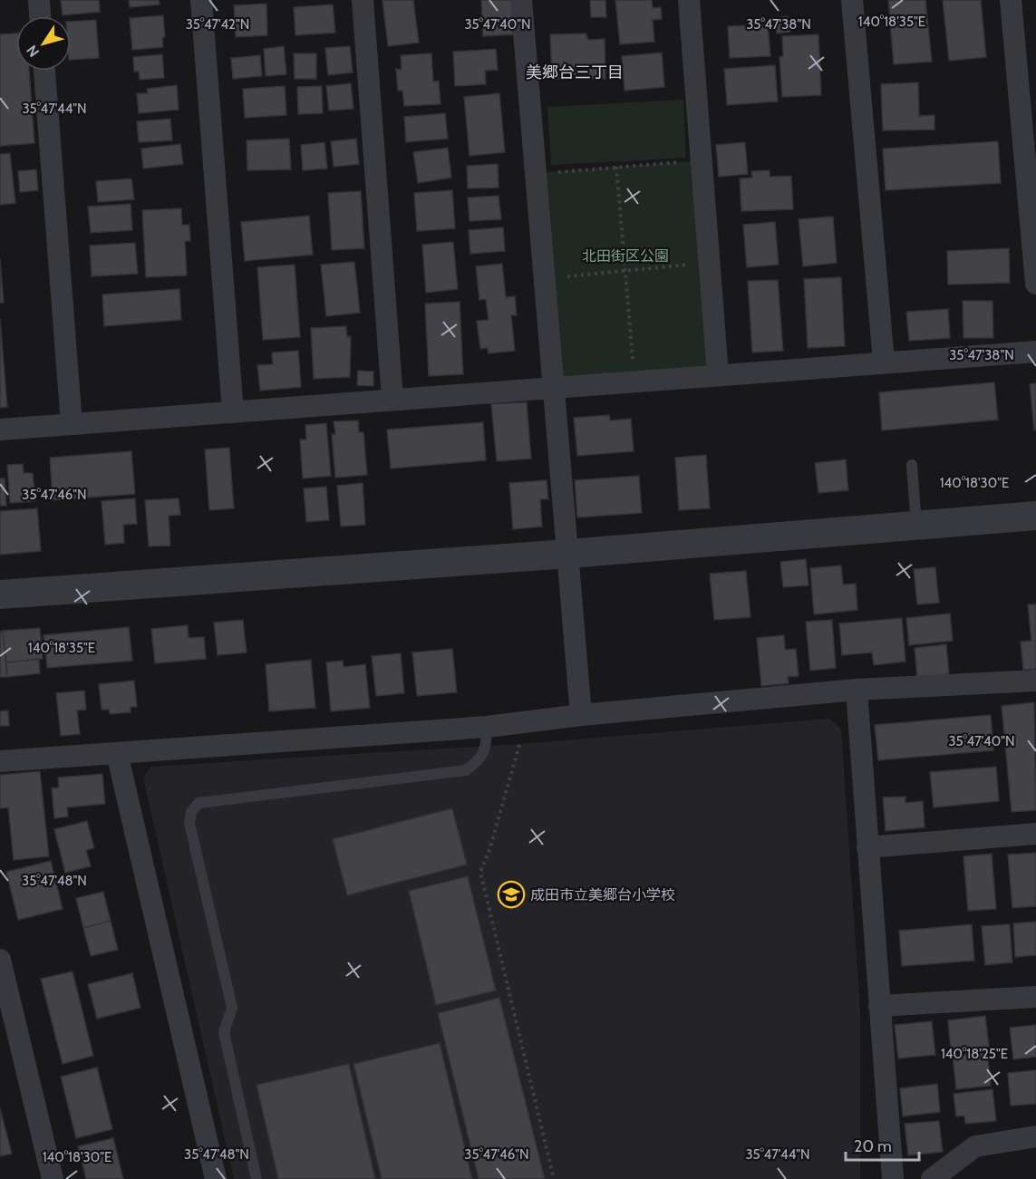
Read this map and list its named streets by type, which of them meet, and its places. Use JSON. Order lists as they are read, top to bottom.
{
  "districts": ["美郷台三丁目"],
  "parks": ["北田街区公園"],
  "places": {
    "school or university": ["成田市立美郷台小学校"]
  },
  "scale_bar": "20 m",
  "north": "bottom left",
  "coordinates": [
    "140°18'35\"E",
    "35°47'42\"N",
    "35°47'40\"N",
    "35°47'38\"N",
    "35°47'44\"N",
    "140°18'30\"E",
    "35°47'46\"N",
    "35°47'48\"N",
    "140°18'25\"E"
  ]
}
